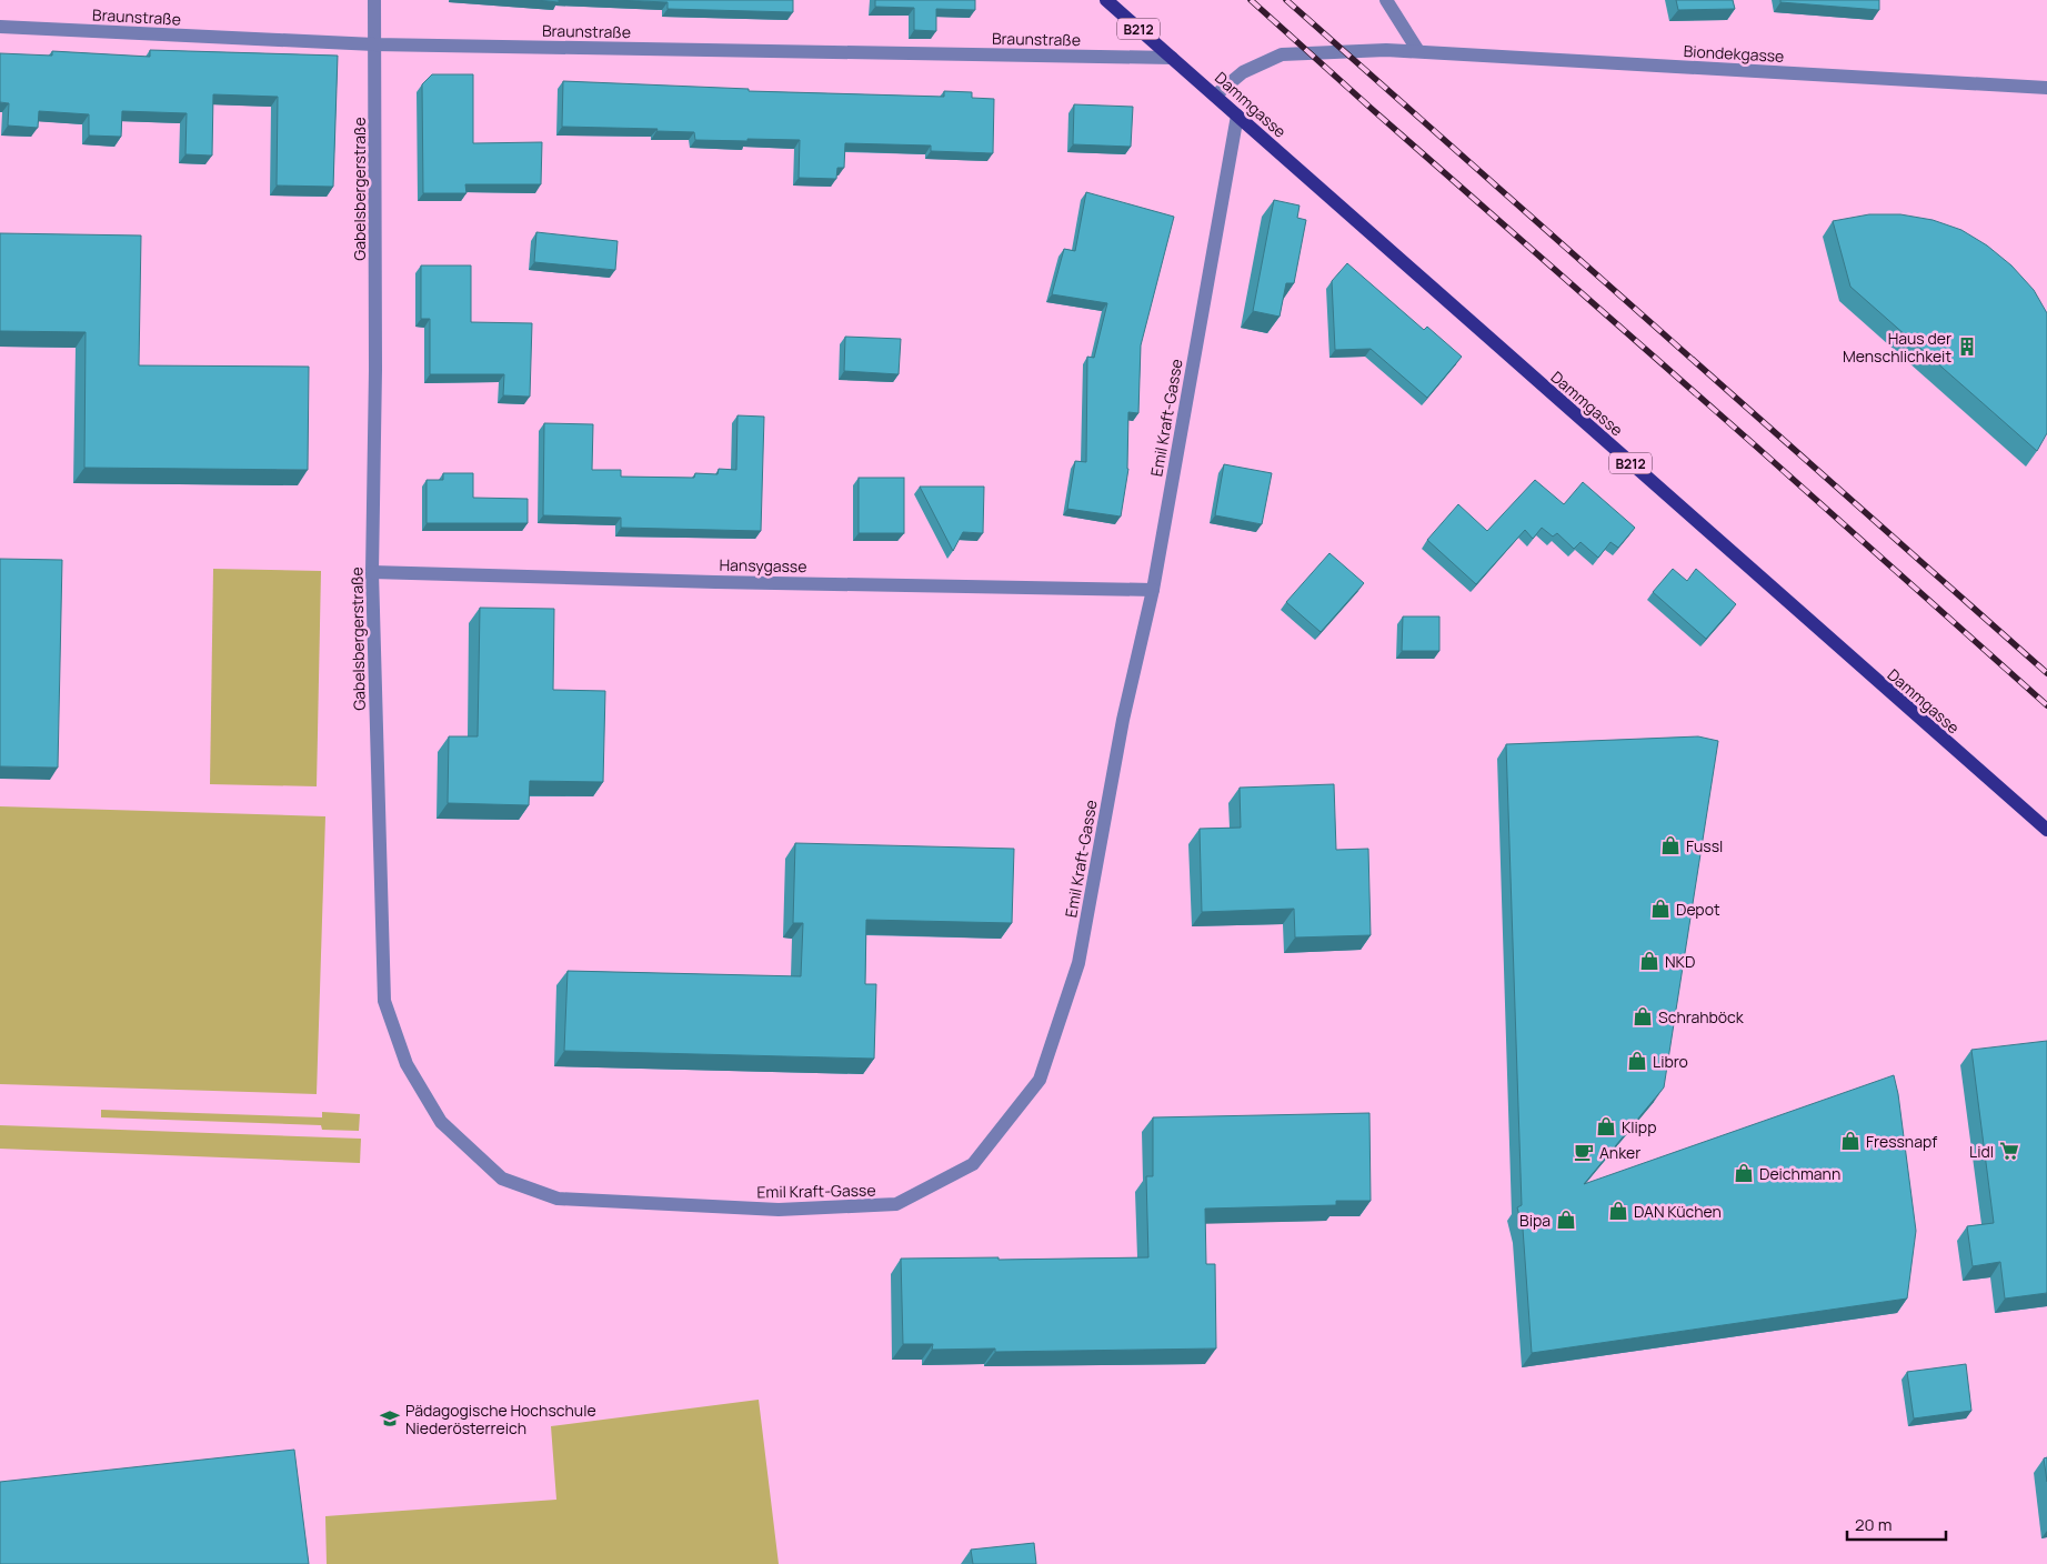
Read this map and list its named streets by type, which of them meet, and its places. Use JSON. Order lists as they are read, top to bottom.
{
  "streets": {
    "main road": ["B212", "Dammgasse"],
    "street": [
      "Braunstraße",
      "Biondekgasse",
      "Gabelsbergerstraße",
      "Emil Kraft-Gasse",
      "Hansygasse"
    ]
  },
  "crossings": [
    ["Braunstraße", "Dammgasse"],
    ["Braunstraße", "Gabelsbergerstraße"],
    ["Biondekgasse", "Dammgasse"],
    ["Dammgasse", "Emil Kraft-Gasse"],
    ["Gabelsbergerstraße", "Emil Kraft-Gasse"],
    ["Gabelsbergerstraße", "Hansygasse"],
    ["Emil Kraft-Gasse", "Hansygasse"]
  ],
  "places": {
    "building": ["Haus der Menschlichkeit"],
    "shop": [
      "Fussl",
      "Depot",
      "NKD",
      "Schrahböck",
      "Libro",
      "Klipp",
      "Fressnapf",
      "Deichmann",
      "DAN Küchen",
      "Bipa"
    ],
    "supermarket": ["Lidl"],
    "cafe": ["Anker"],
    "school or university": ["Pädagogische Hochschule Niederösterreich"]
  },
  "scale_bar": "20 m"
}
